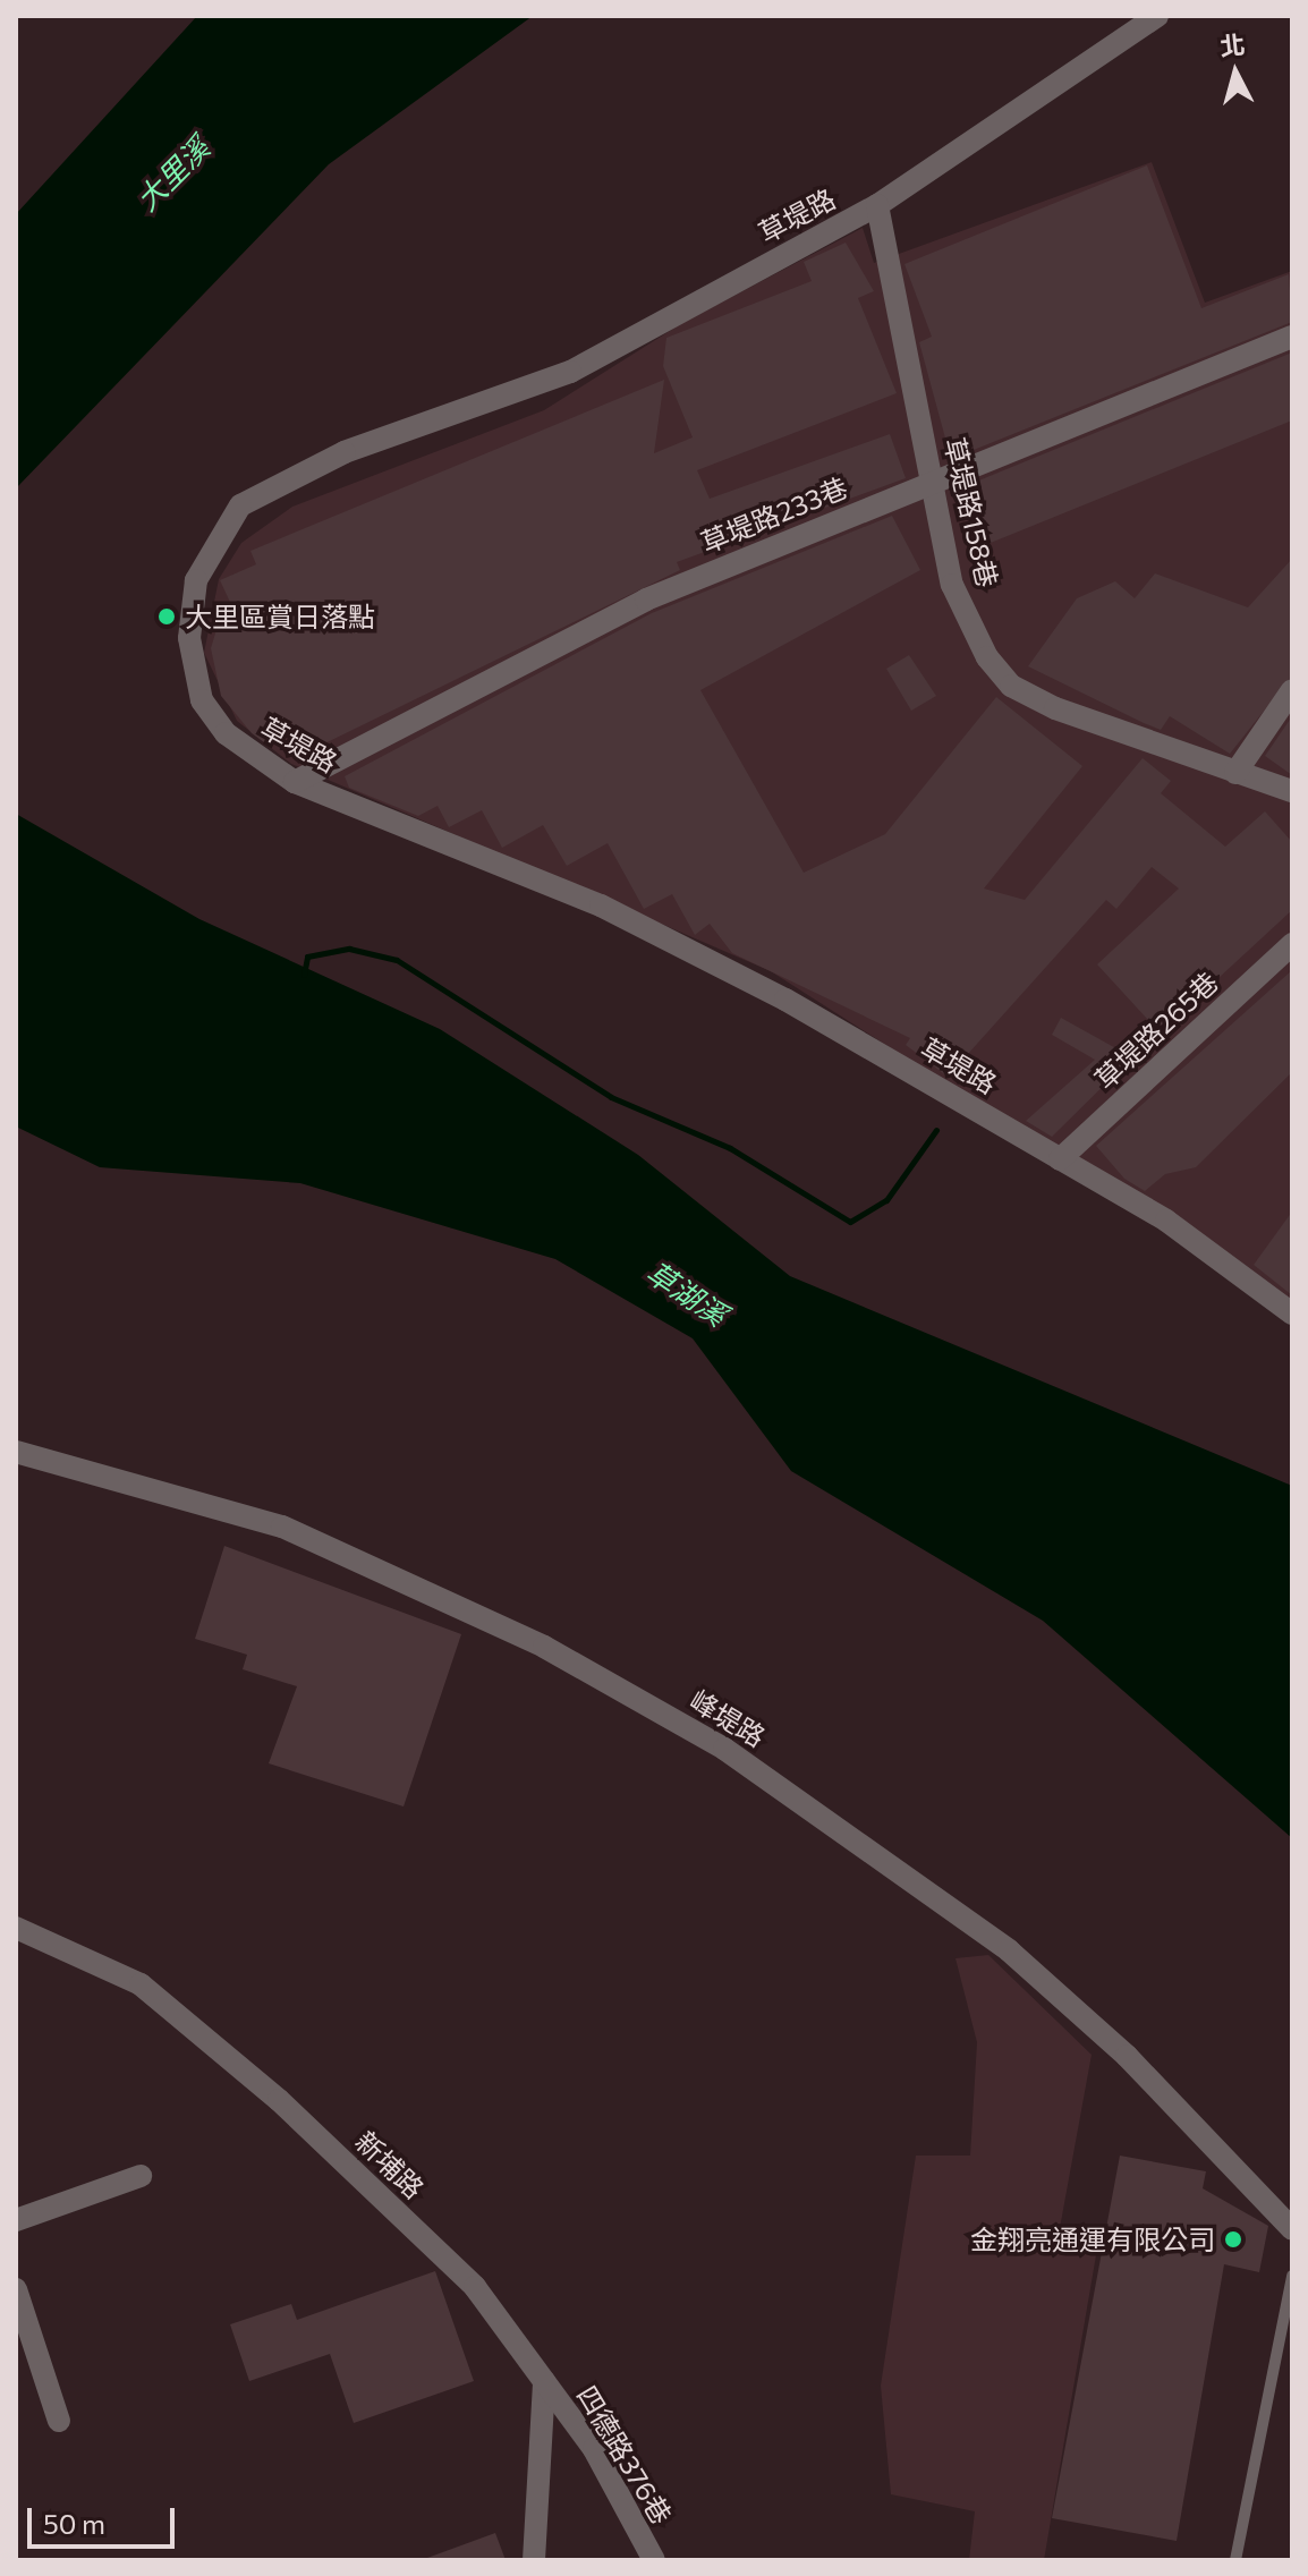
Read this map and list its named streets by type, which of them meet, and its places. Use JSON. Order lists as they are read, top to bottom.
{
  "streets": {
    "street": [
      "草堤路",
      "草堤路158巷",
      "草堤路233巷",
      "草堤路265巷",
      "峰堤路",
      "新埔路",
      "四德路376巷"
    ]
  },
  "crossings": [
    ["草堤路", "草堤路158巷"],
    ["草堤路", "草堤路233巷"],
    ["草堤路", "草堤路265巷"],
    ["草堤路158巷", "草堤路233巷"],
    ["新埔路", "四德路376巷"]
  ],
  "water": ["大里溪", "草湖溪"],
  "places": ["大里區賞日落點", "金翔亮通運有限公司"],
  "scale_bar": "50 m",
  "north": "top"
}
